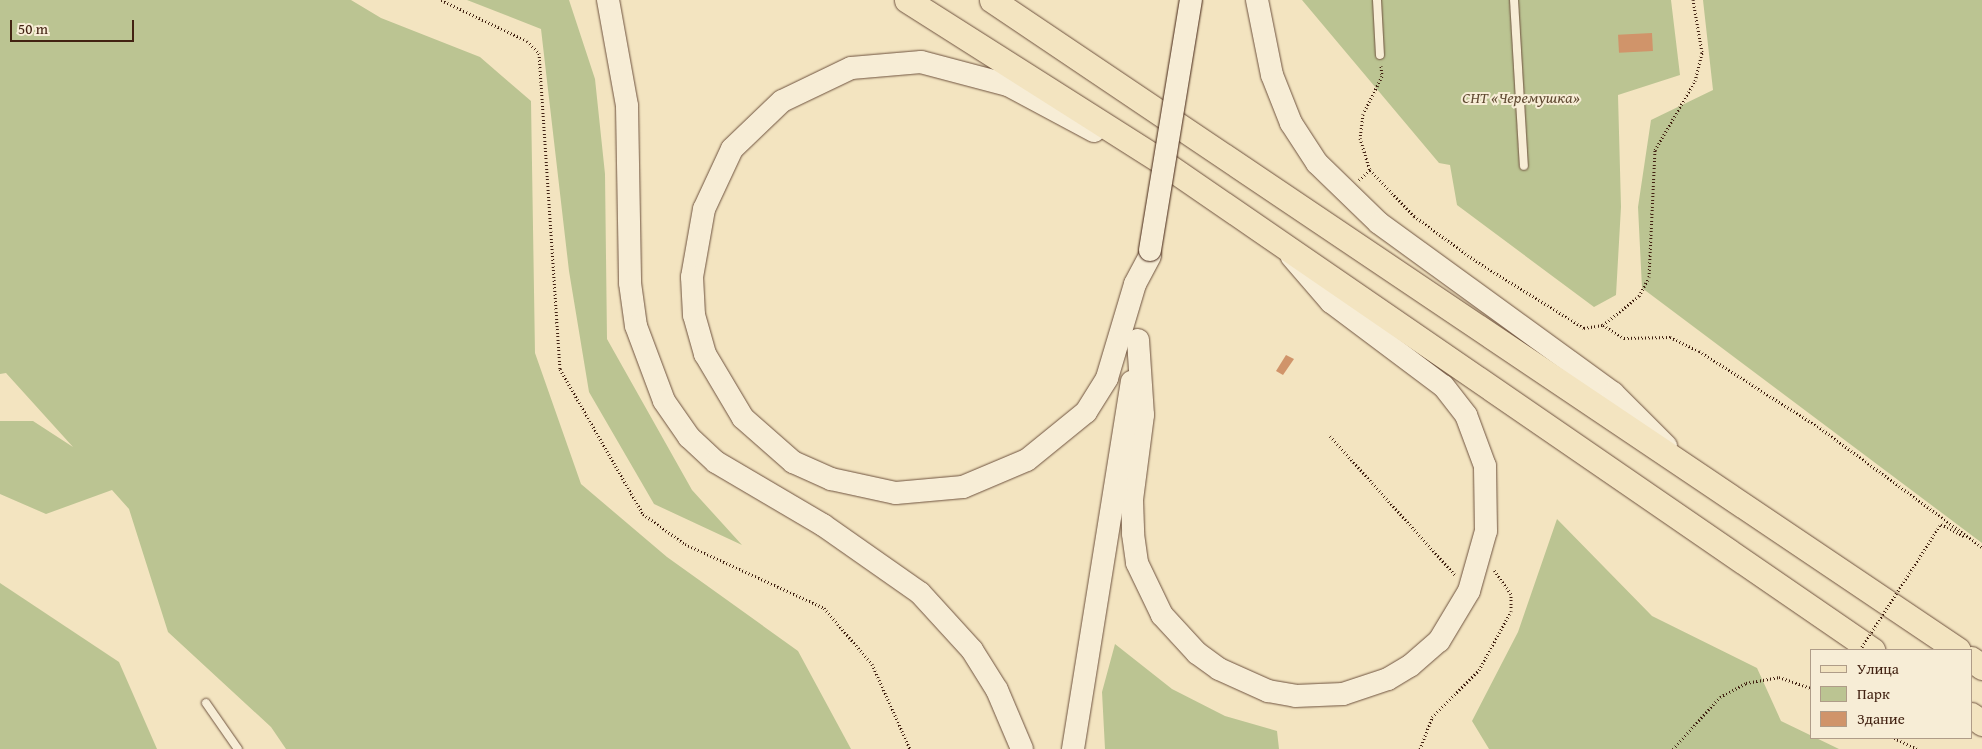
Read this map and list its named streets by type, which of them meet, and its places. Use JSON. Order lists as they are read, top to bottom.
{
  "parks": ["СНТ «Черемушка»"],
  "legend": ["Улица", "Парк", "Здание"],
  "scale_bar": "50 m"
}
